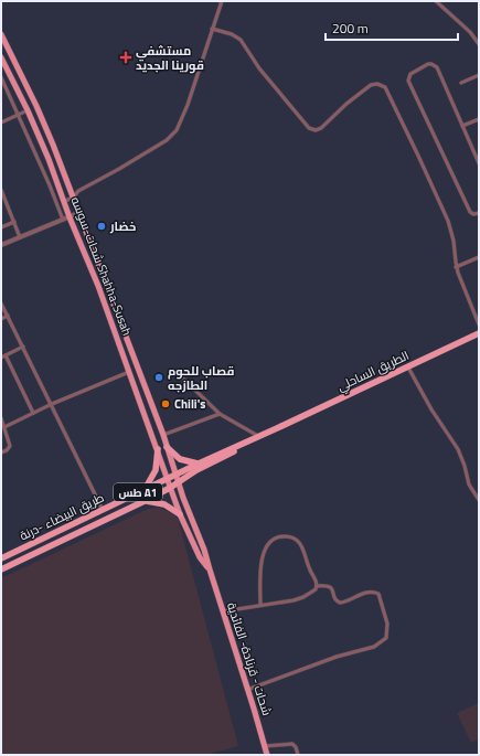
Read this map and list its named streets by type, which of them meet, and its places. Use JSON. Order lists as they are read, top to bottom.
{
  "streets": {
    "highway": ["الطريق الساحلي", "طس A1", "طريق البيضاء -درنة"],
    "main road": ["شحات-سوسه Shahha-Susah", "شحات - قرنادة- الفائدية"]
  },
  "crossings": [
    ["شحات-سوسه Shahha-Susah", "طريق البيضاء -درنة"],
    ["شحات-سوسه Shahha-Susah", "شحات - قرنادة- الفائدية"],
    ["الطريق الساحلي", "طريق البيضاء -درنة"],
    ["طريق البيضاء -درنة", "شحات - قرنادة- الفائدية"]
  ],
  "places": {
    "health": ["مستشفي قورينا الجديد"],
    "other": ["خضار", "قصاب للحوم الطازجه", "Chili's"]
  },
  "scale_bar": "200 m"
}
